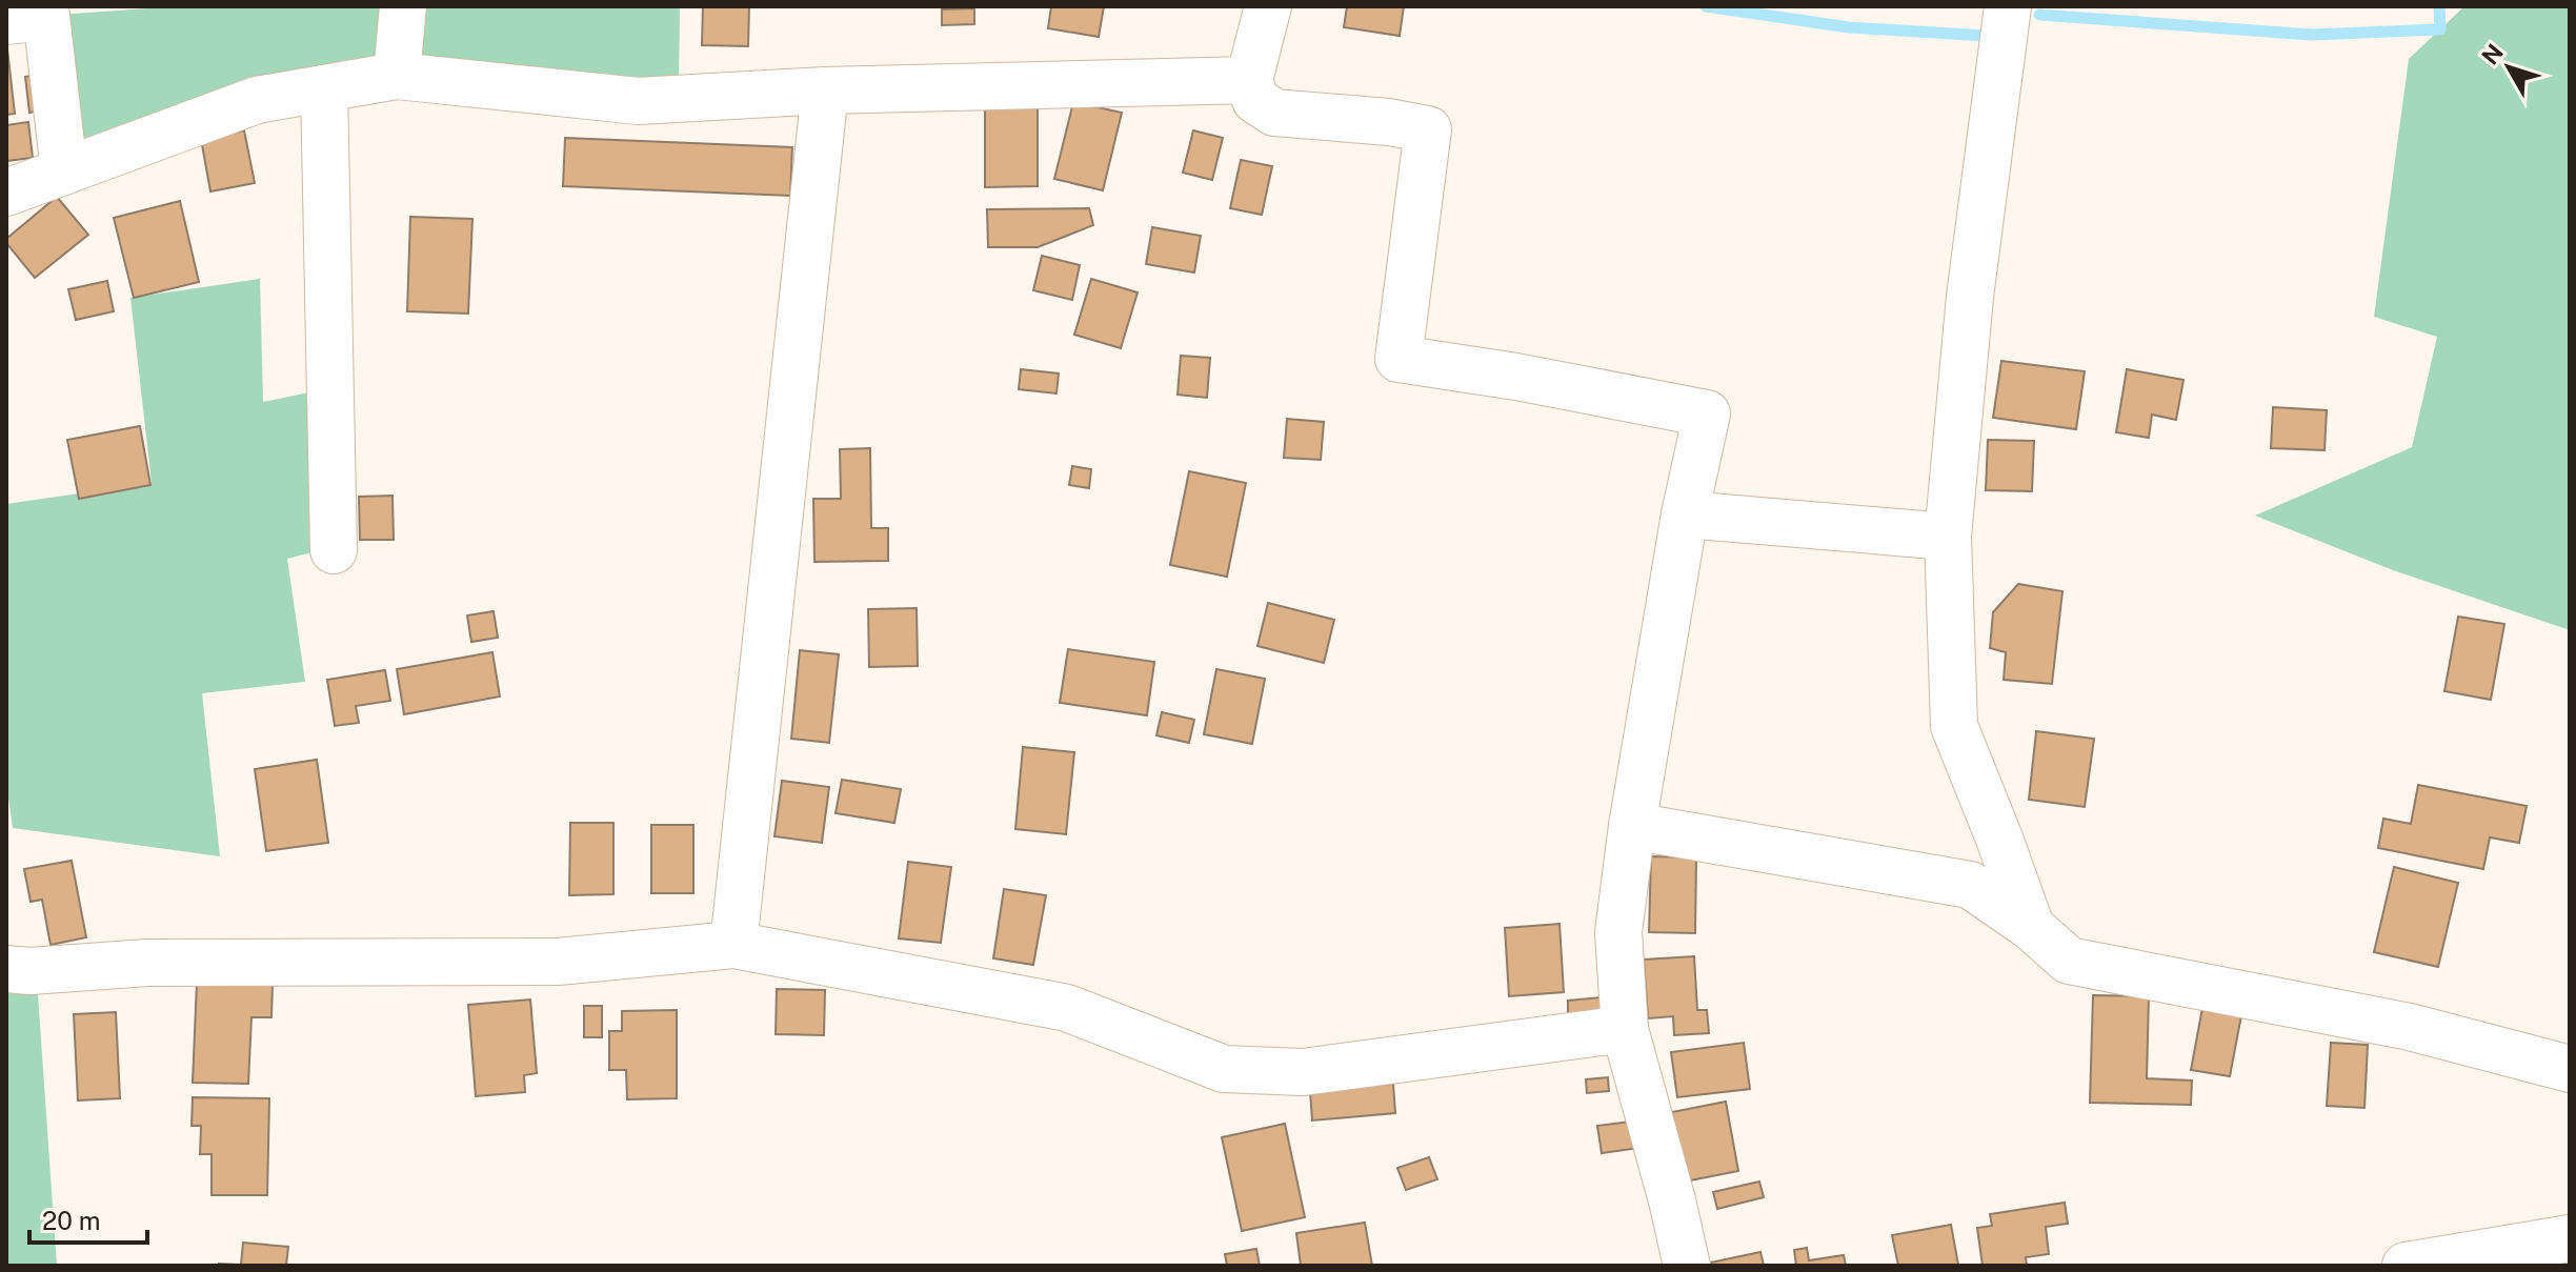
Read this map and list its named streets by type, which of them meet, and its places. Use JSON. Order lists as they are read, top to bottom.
{
  "scale_bar": "20 m",
  "north": "top left"
}
